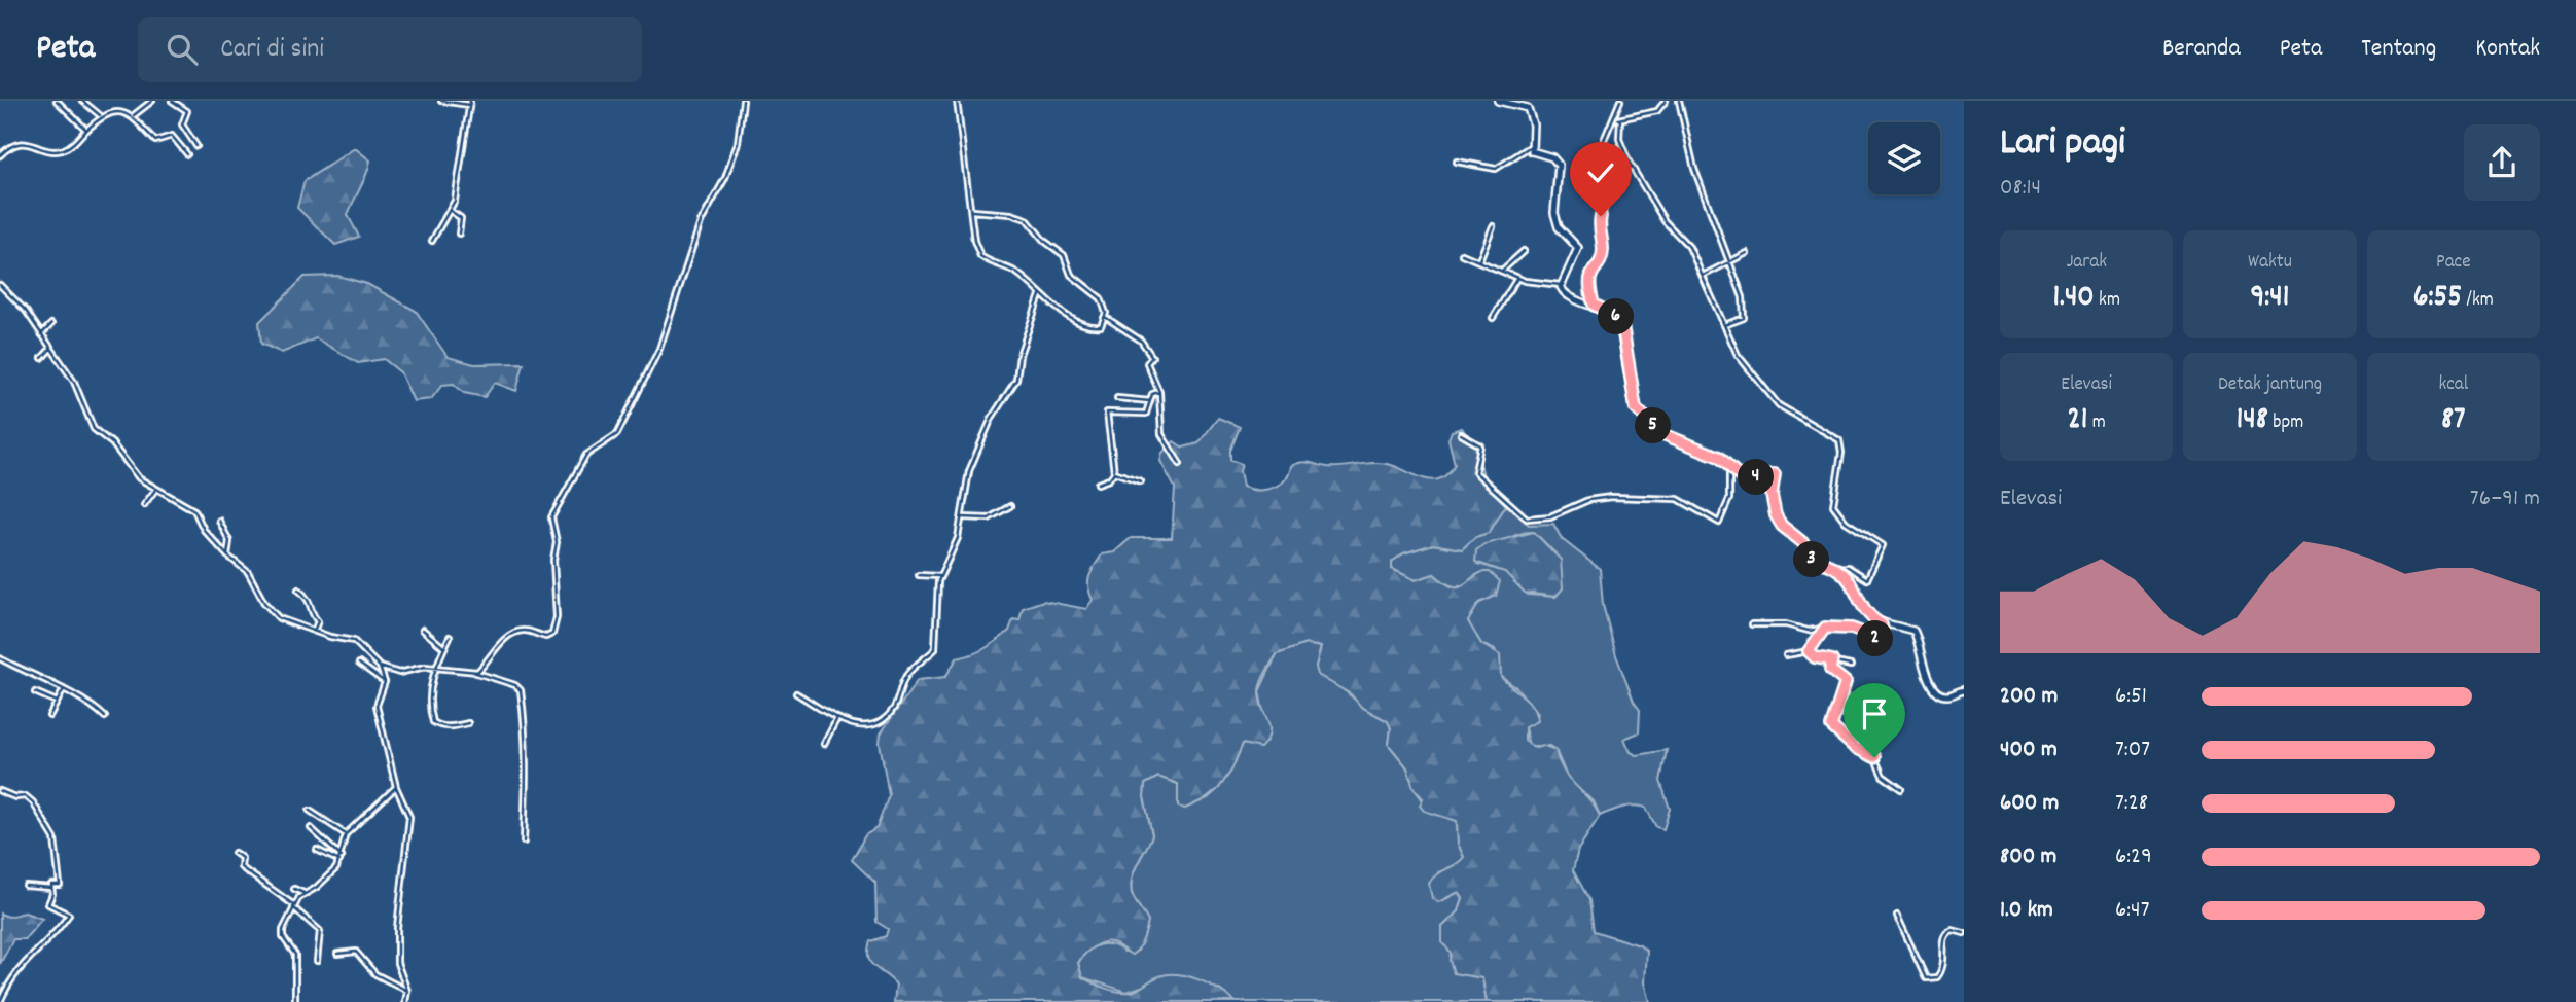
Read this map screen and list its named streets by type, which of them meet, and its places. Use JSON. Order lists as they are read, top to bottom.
{
  "page": {
    "header": "Peta",
    "search": "Cari di sini",
    "nav": [
      "Beranda",
      "Peta",
      "Tentang",
      "Kontak"
    ],
    "heading": ["Lari pagi", "08:14"],
    "stats": [
      ["Jarak", "1.40 km"],
      ["Waktu", "9:41"],
      ["Pace", "6:55 /km"],
      ["Elevasi", "21 m"],
      ["Detak jantung", "148 bpm"],
      ["kcal", "87"]
    ],
    "pins": [
      "6",
      "5",
      "4",
      "3",
      "2"
    ],
    "chart": ["Elevasi", "76–91 m"],
    "list": [
      {
        "name": "200 m",
        "note": "6:51"
      },
      {
        "name": "400 m",
        "note": "7:07"
      },
      {
        "name": "600 m",
        "note": "7:28"
      },
      {
        "name": "800 m",
        "note": "6:29"
      },
      {
        "name": "1.0 km",
        "note": "6:47"
      }
    ]
  }
}
